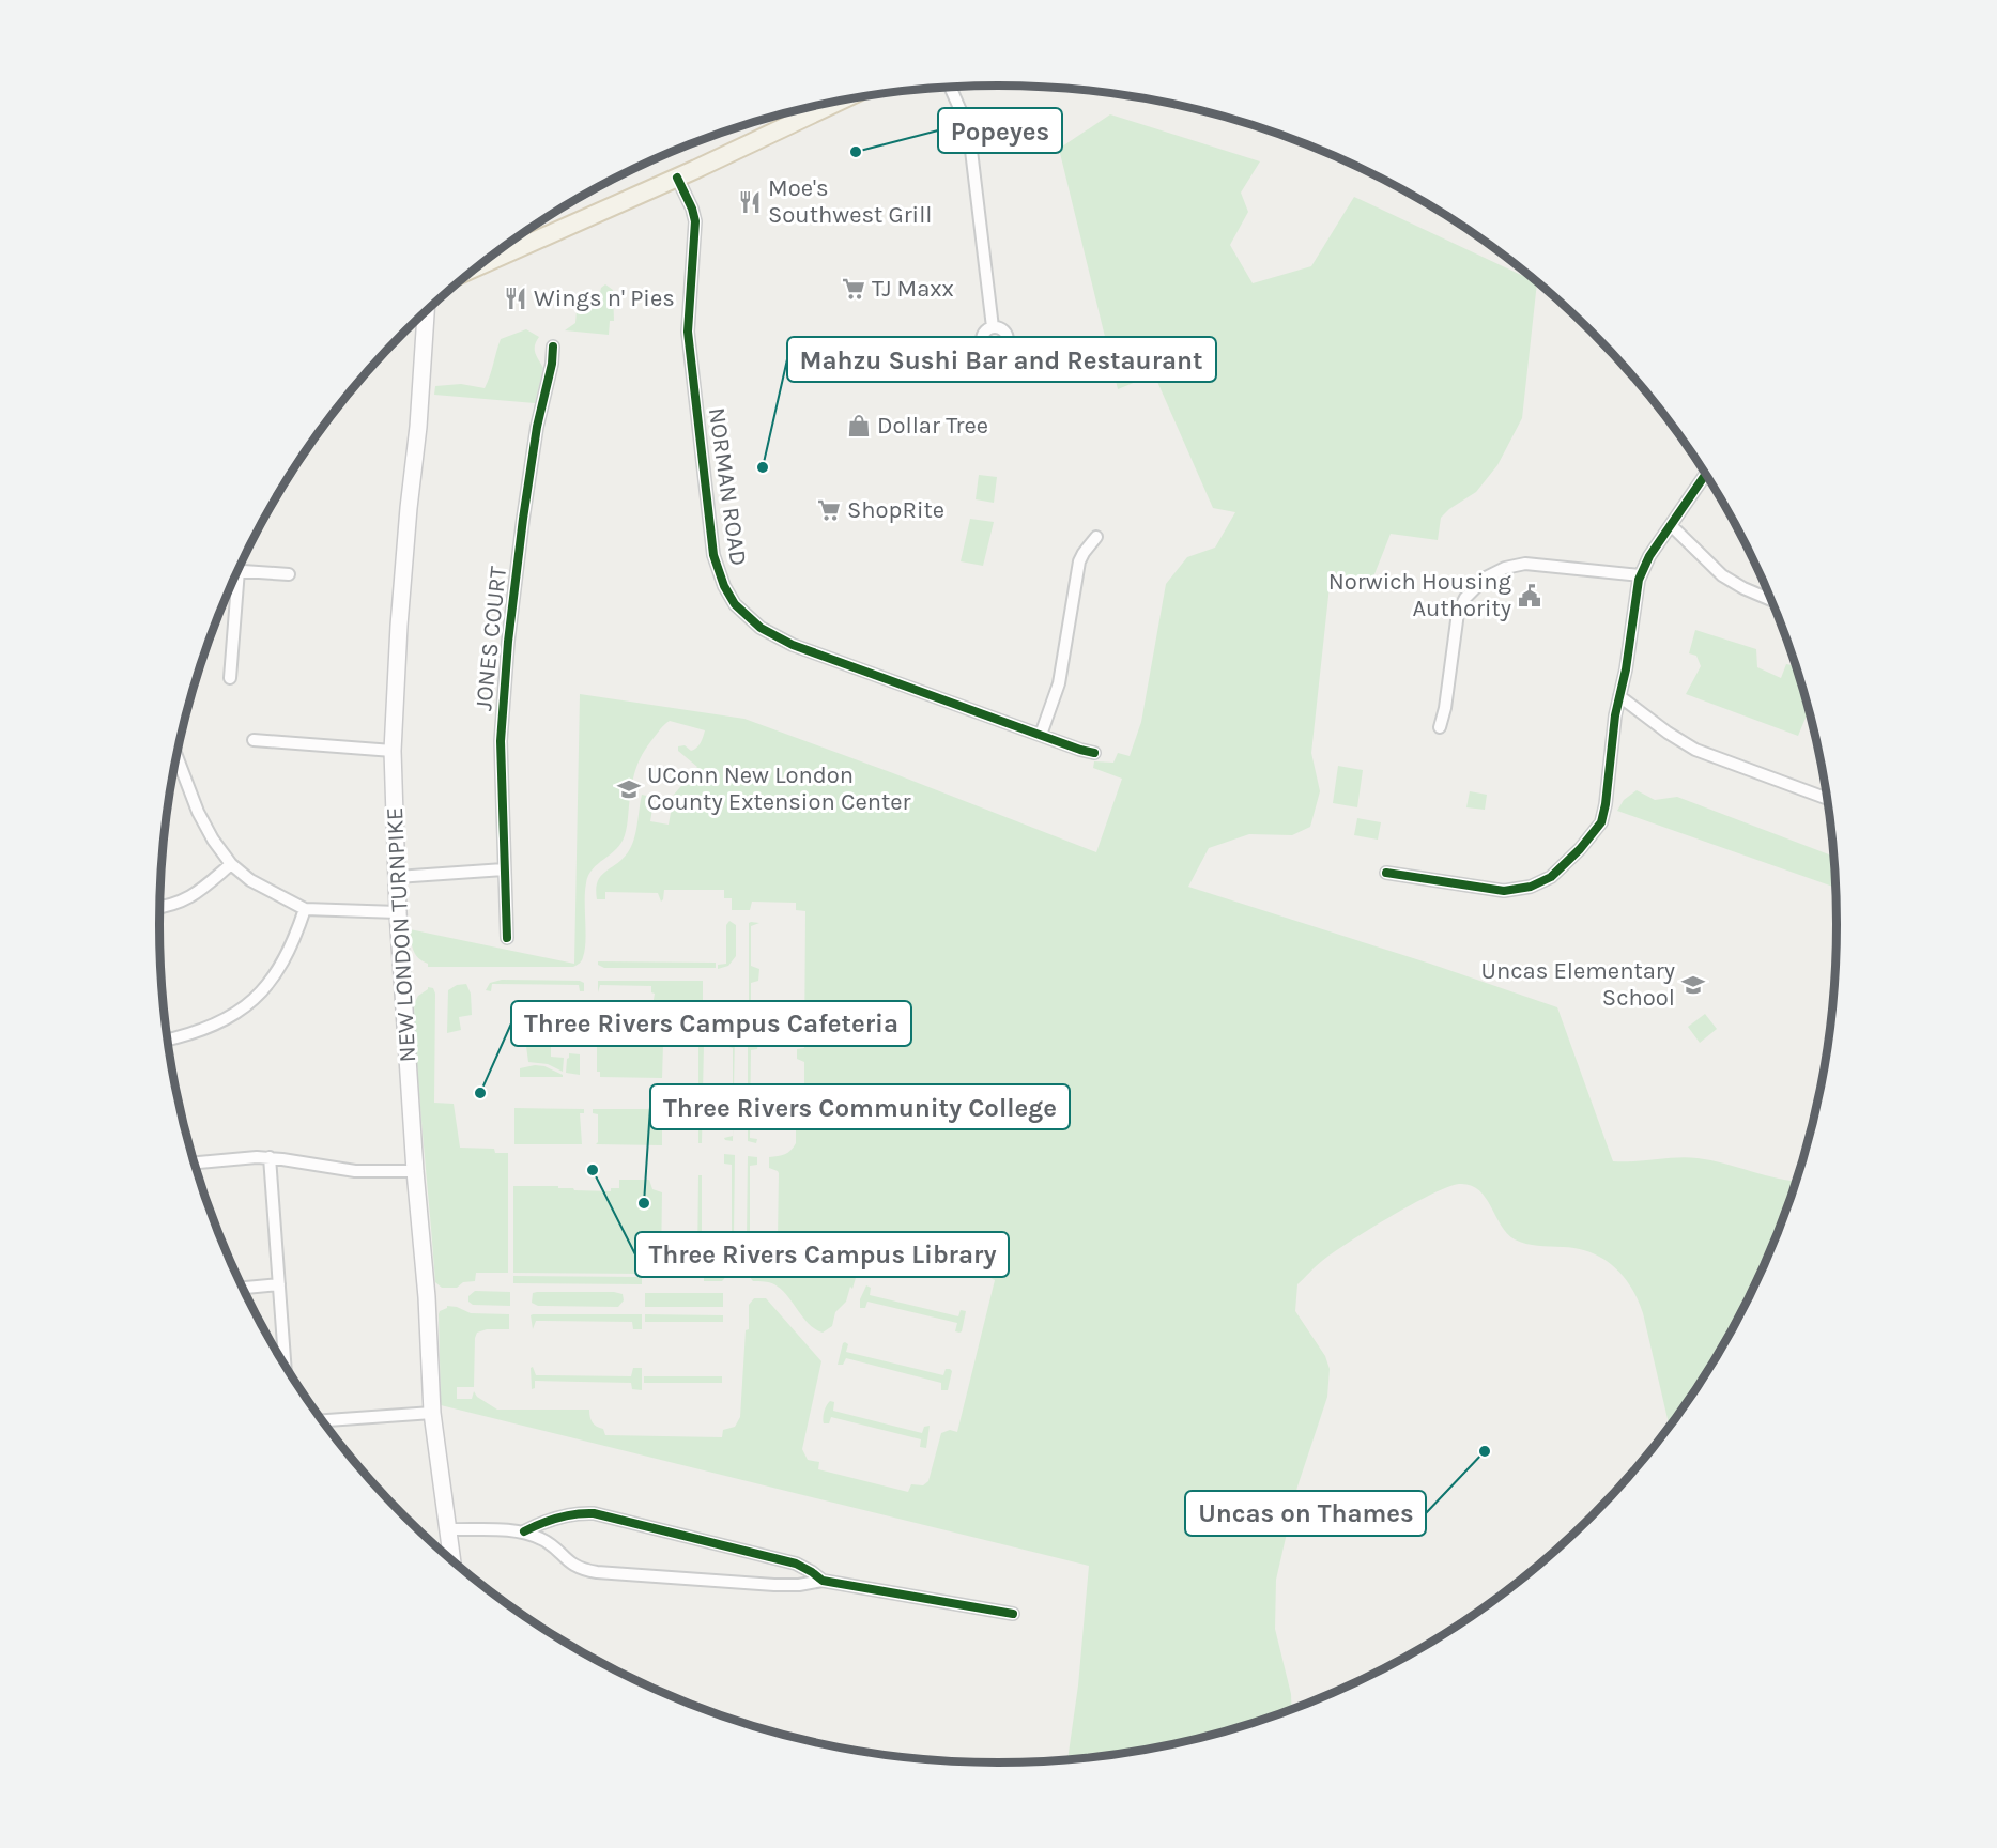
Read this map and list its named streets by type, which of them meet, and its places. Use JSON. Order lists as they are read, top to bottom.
{
  "streets": {
    "main road": ["NEW LONDON TURNPIKE"],
    "street": ["NORMAN ROAD", "JONES COURT"]
  },
  "places": {
    "other": [
      "Popeyes",
      "Mahzu Sushi Bar and Restaurant",
      "Three Rivers Campus Cafeteria",
      "Three Rivers Campus Library",
      "Three Rivers Community College",
      "Uncas on Thames"
    ],
    "restaurant": ["Moe's Southwest Grill", "Wings n' Pies"],
    "supermarket": ["TJ Maxx", "ShopRite"],
    "shop": ["Dollar Tree"],
    "public building": ["Norwich Housing Authority"],
    "school or university": ["UConn New London County Extension Center", "Uncas Elementary School"]
  }
}
